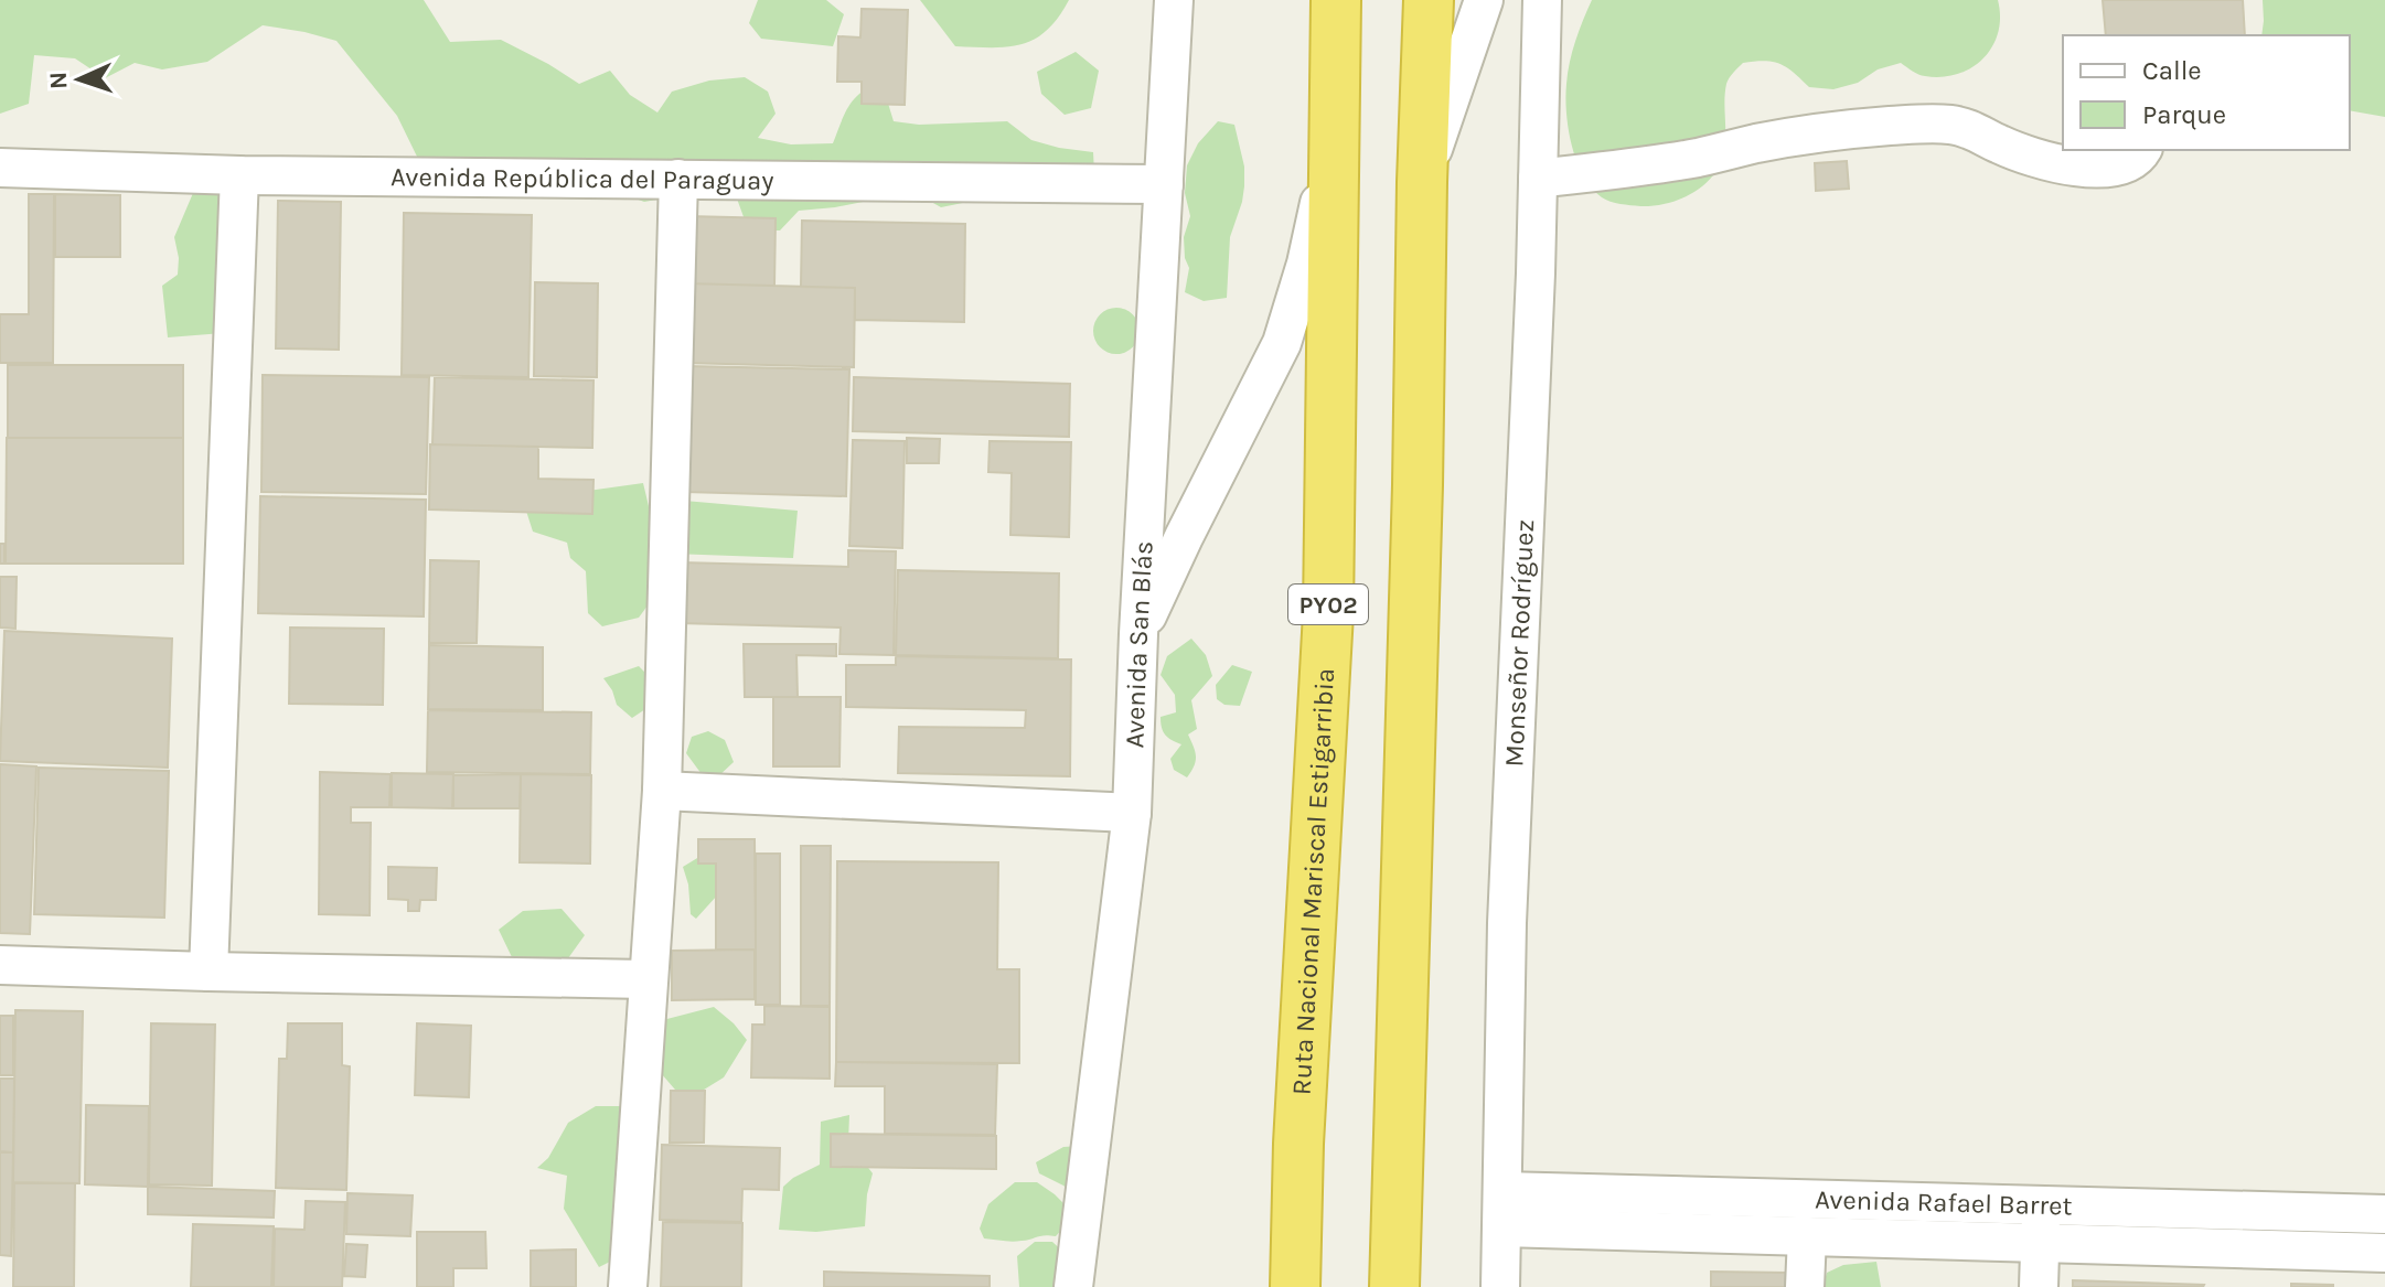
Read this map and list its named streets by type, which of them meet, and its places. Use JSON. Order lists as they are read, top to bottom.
{
  "streets": {
    "highway": ["PY02", "Ruta Nacional Mariscal Estigarribia"],
    "street": [
      "Avenida República del Paraguay",
      "Monseñor Rodríguez",
      "Avenida San Blás",
      "Avenida Rafael Barret"
    ]
  },
  "crossings": [
    ["Avenida República del Paraguay", "Avenida San Blás"],
    ["Monseñor Rodríguez", "Avenida Rafael Barret"]
  ],
  "legend": ["Calle", "Parque"],
  "north": "left"
}
